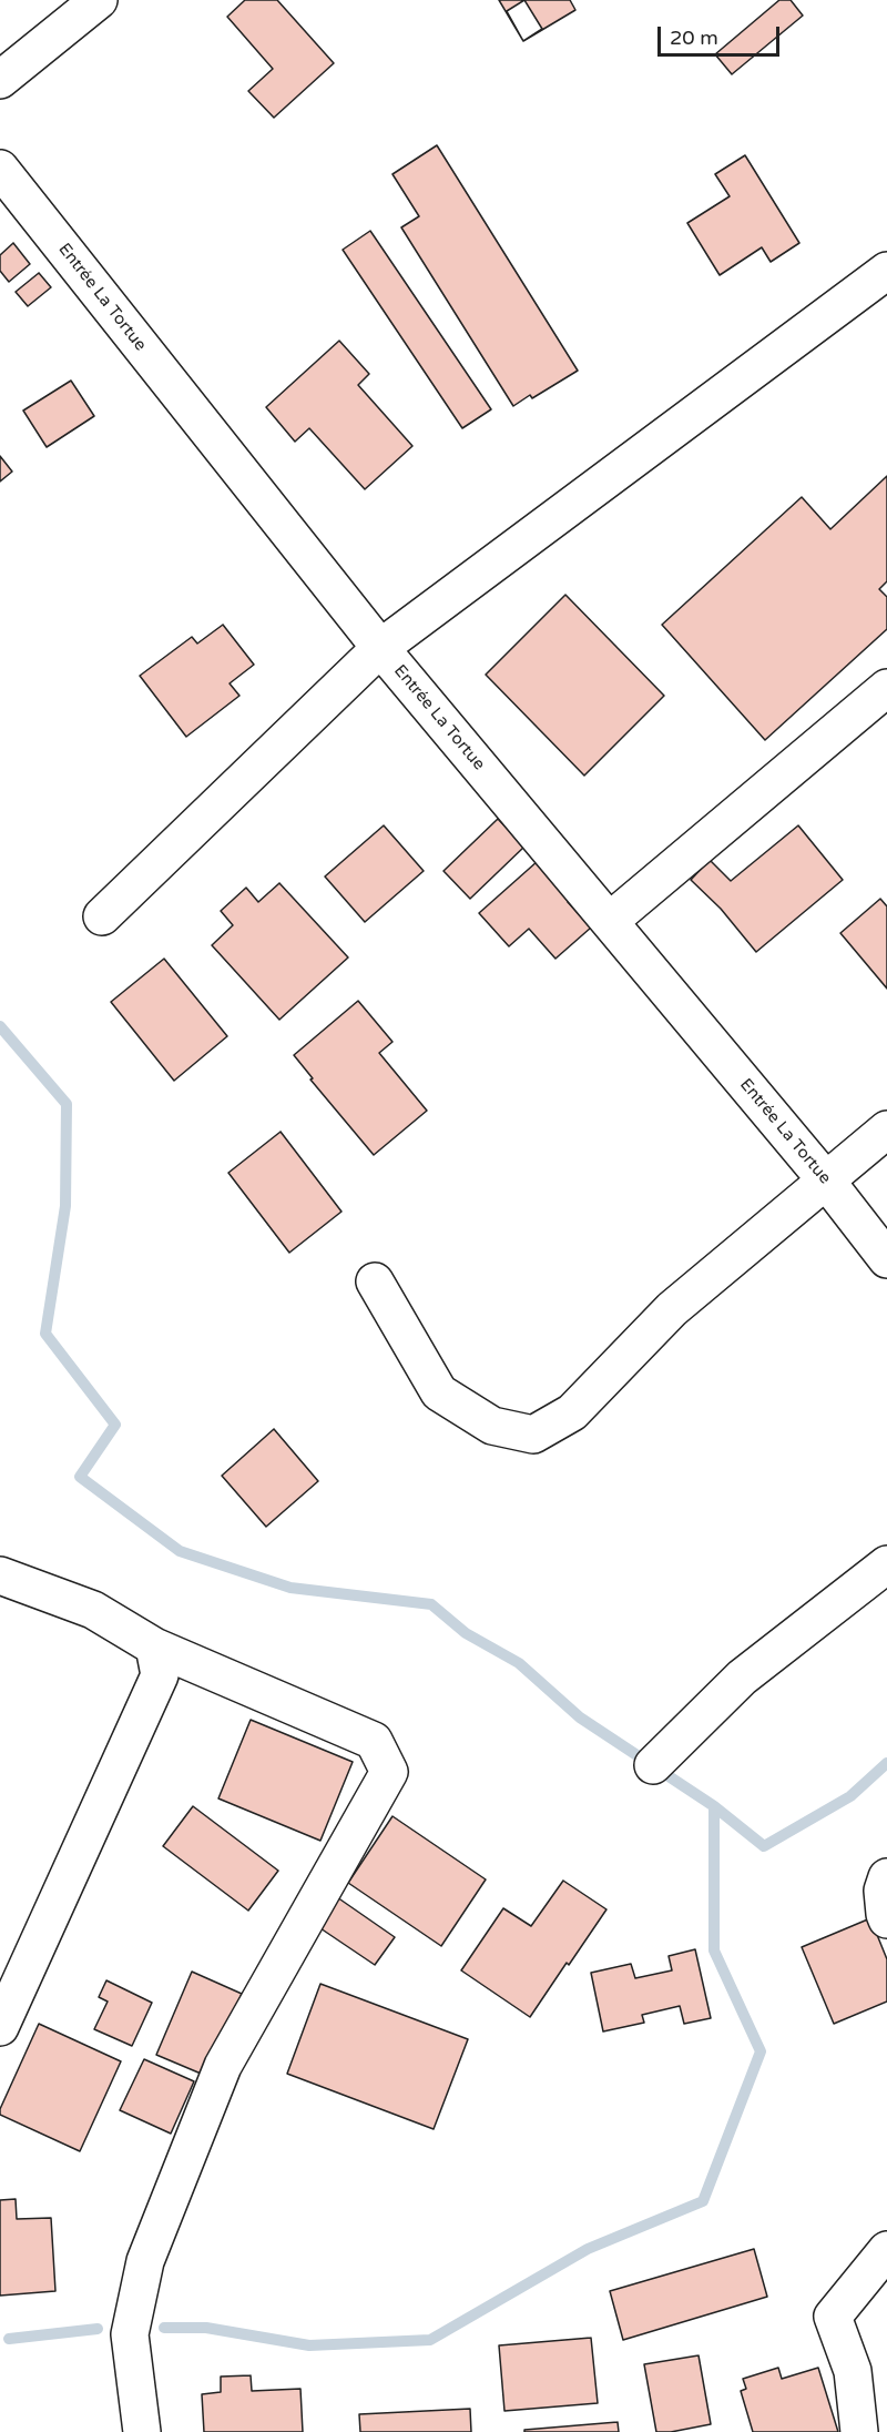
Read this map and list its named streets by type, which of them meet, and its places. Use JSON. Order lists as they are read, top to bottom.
{
  "streets": {
    "main road": ["Entrée La Tortue"]
  },
  "scale_bar": "20 m"
}
